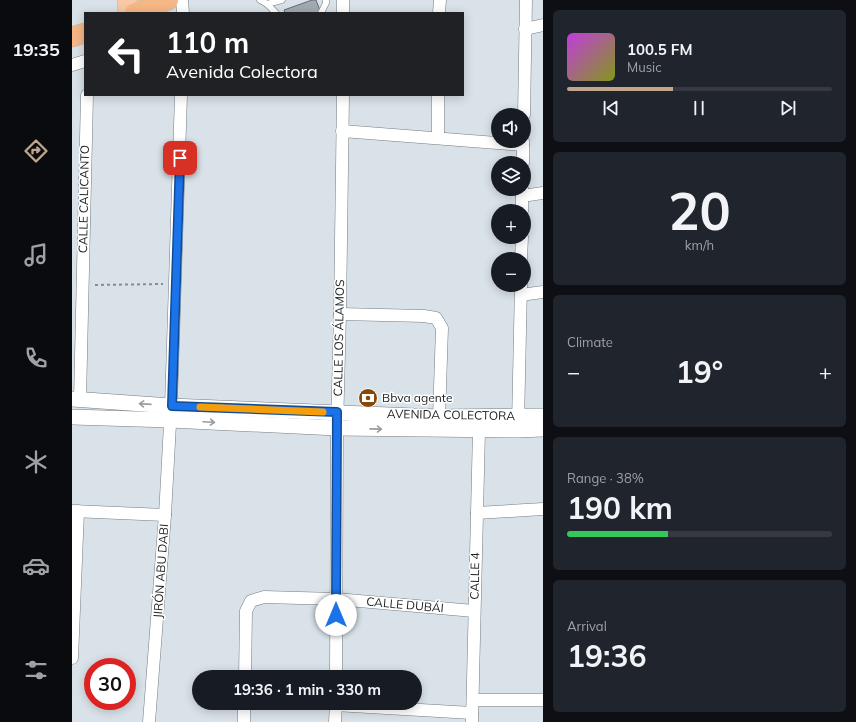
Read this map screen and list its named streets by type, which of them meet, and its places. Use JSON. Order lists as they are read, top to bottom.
{
  "streets": {
    "street": [
      "CALLE CALICANTO",
      "CALLE LOS ÁLAMOS",
      "AVENIDA COLECTORA",
      "JIRÓN ABU DABI",
      "CALLE 4",
      "CALLE DUBÁI"
    ]
  },
  "crossings": [
    ["CALLE CALICANTO", "AVENIDA COLECTORA"],
    ["CALLE LOS ÁLAMOS", "AVENIDA COLECTORA"],
    ["CALLE LOS ÁLAMOS", "CALLE DUBÁI"],
    ["AVENIDA COLECTORA", "JIRÓN ABU DABI"],
    ["AVENIDA COLECTORA", "CALLE 4"],
    ["CALLE 4", "CALLE DUBÁI"]
  ],
  "places": {
    "bank": ["Bbva agente"]
  },
  "page": {
    "tabs": "19:35",
    "turn": ["110 m", "Avenida Colectora"],
    "song": ["100.5 FM", "Music"],
    "map_buttons": ["+", "−"],
    "tile": [
      ["20", "km/h"],
      "Climate",
      ["Range · 38%", "190 km"],
      ["Arrival", "19:36"]
    ],
    "heat": ["−", "19°", "+"],
    "limit": "30",
    "trip": "19:36 · 1 min · 330 m"
  }
}
